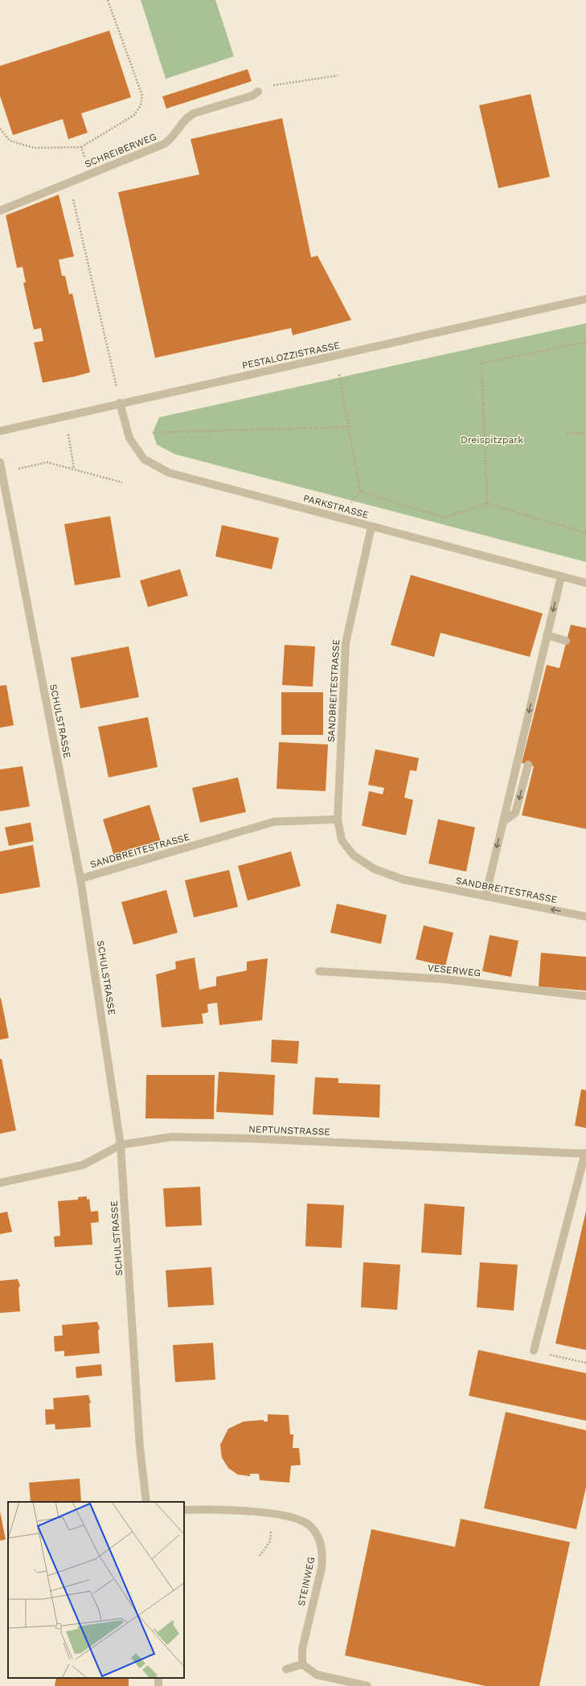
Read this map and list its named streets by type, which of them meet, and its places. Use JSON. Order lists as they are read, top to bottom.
{
  "streets": {
    "street": [
      "SCHREIBERWEG",
      "PESTALOZZISTRASSE",
      "PARKSTRASSE",
      "SANDBREITESTRASSE",
      "SCHULSTRASSE",
      "VESERWEG",
      "NEPTUNSTRASSE",
      "STEINWEG"
    ]
  },
  "crossings": [
    ["PESTALOZZISTRASSE", "PARKSTRASSE"],
    ["PARKSTRASSE", "SANDBREITESTRASSE"],
    ["SANDBREITESTRASSE", "SCHULSTRASSE"],
    ["SCHULSTRASSE", "NEPTUNSTRASSE"]
  ],
  "parks": ["Dreispitzpark"]
}
